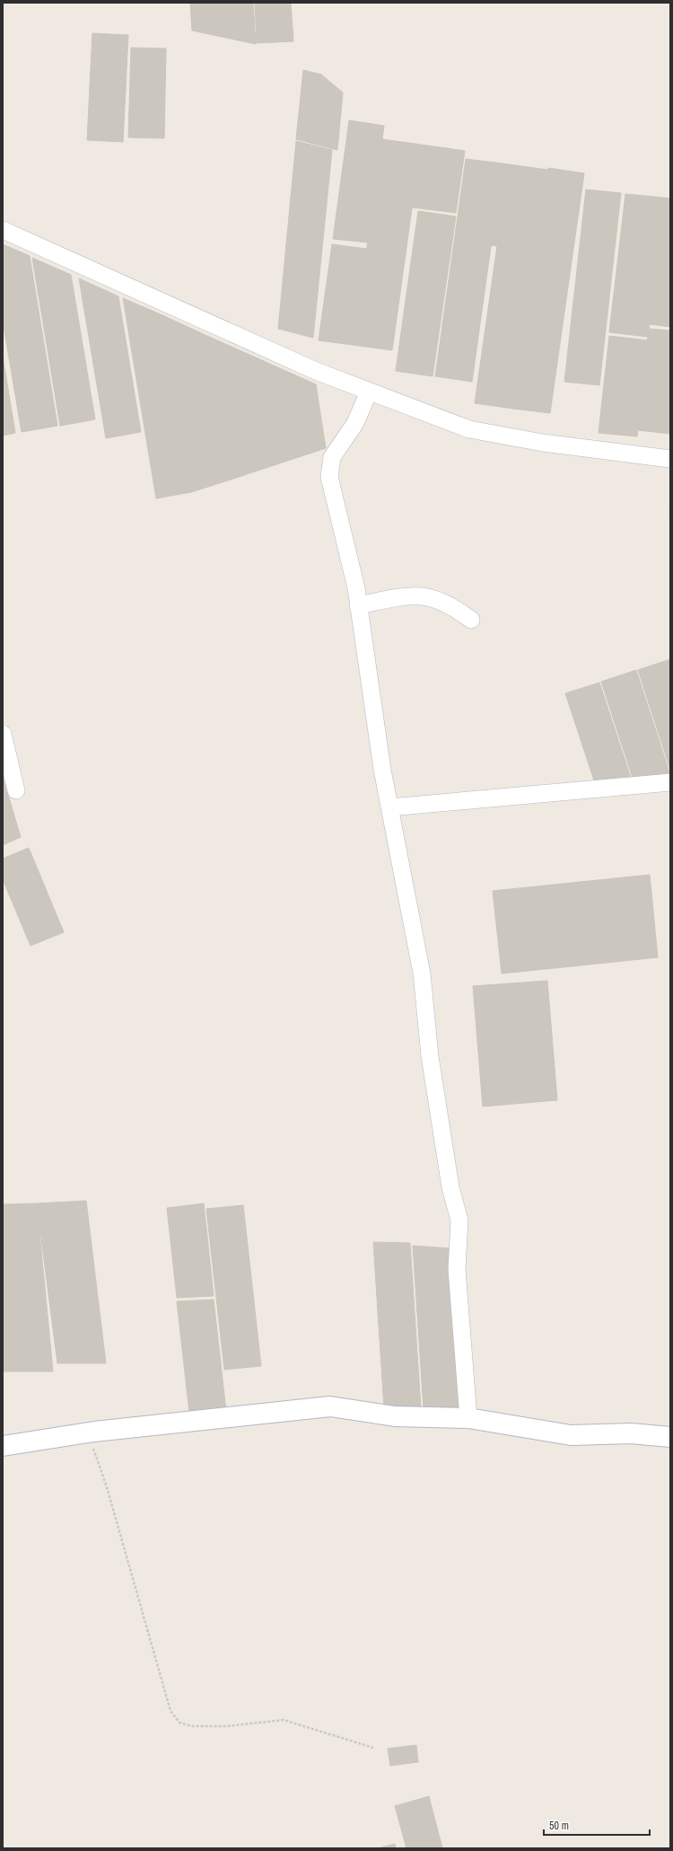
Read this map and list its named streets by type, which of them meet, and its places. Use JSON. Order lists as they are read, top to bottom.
{
  "scale_bar": "50 m"
}
